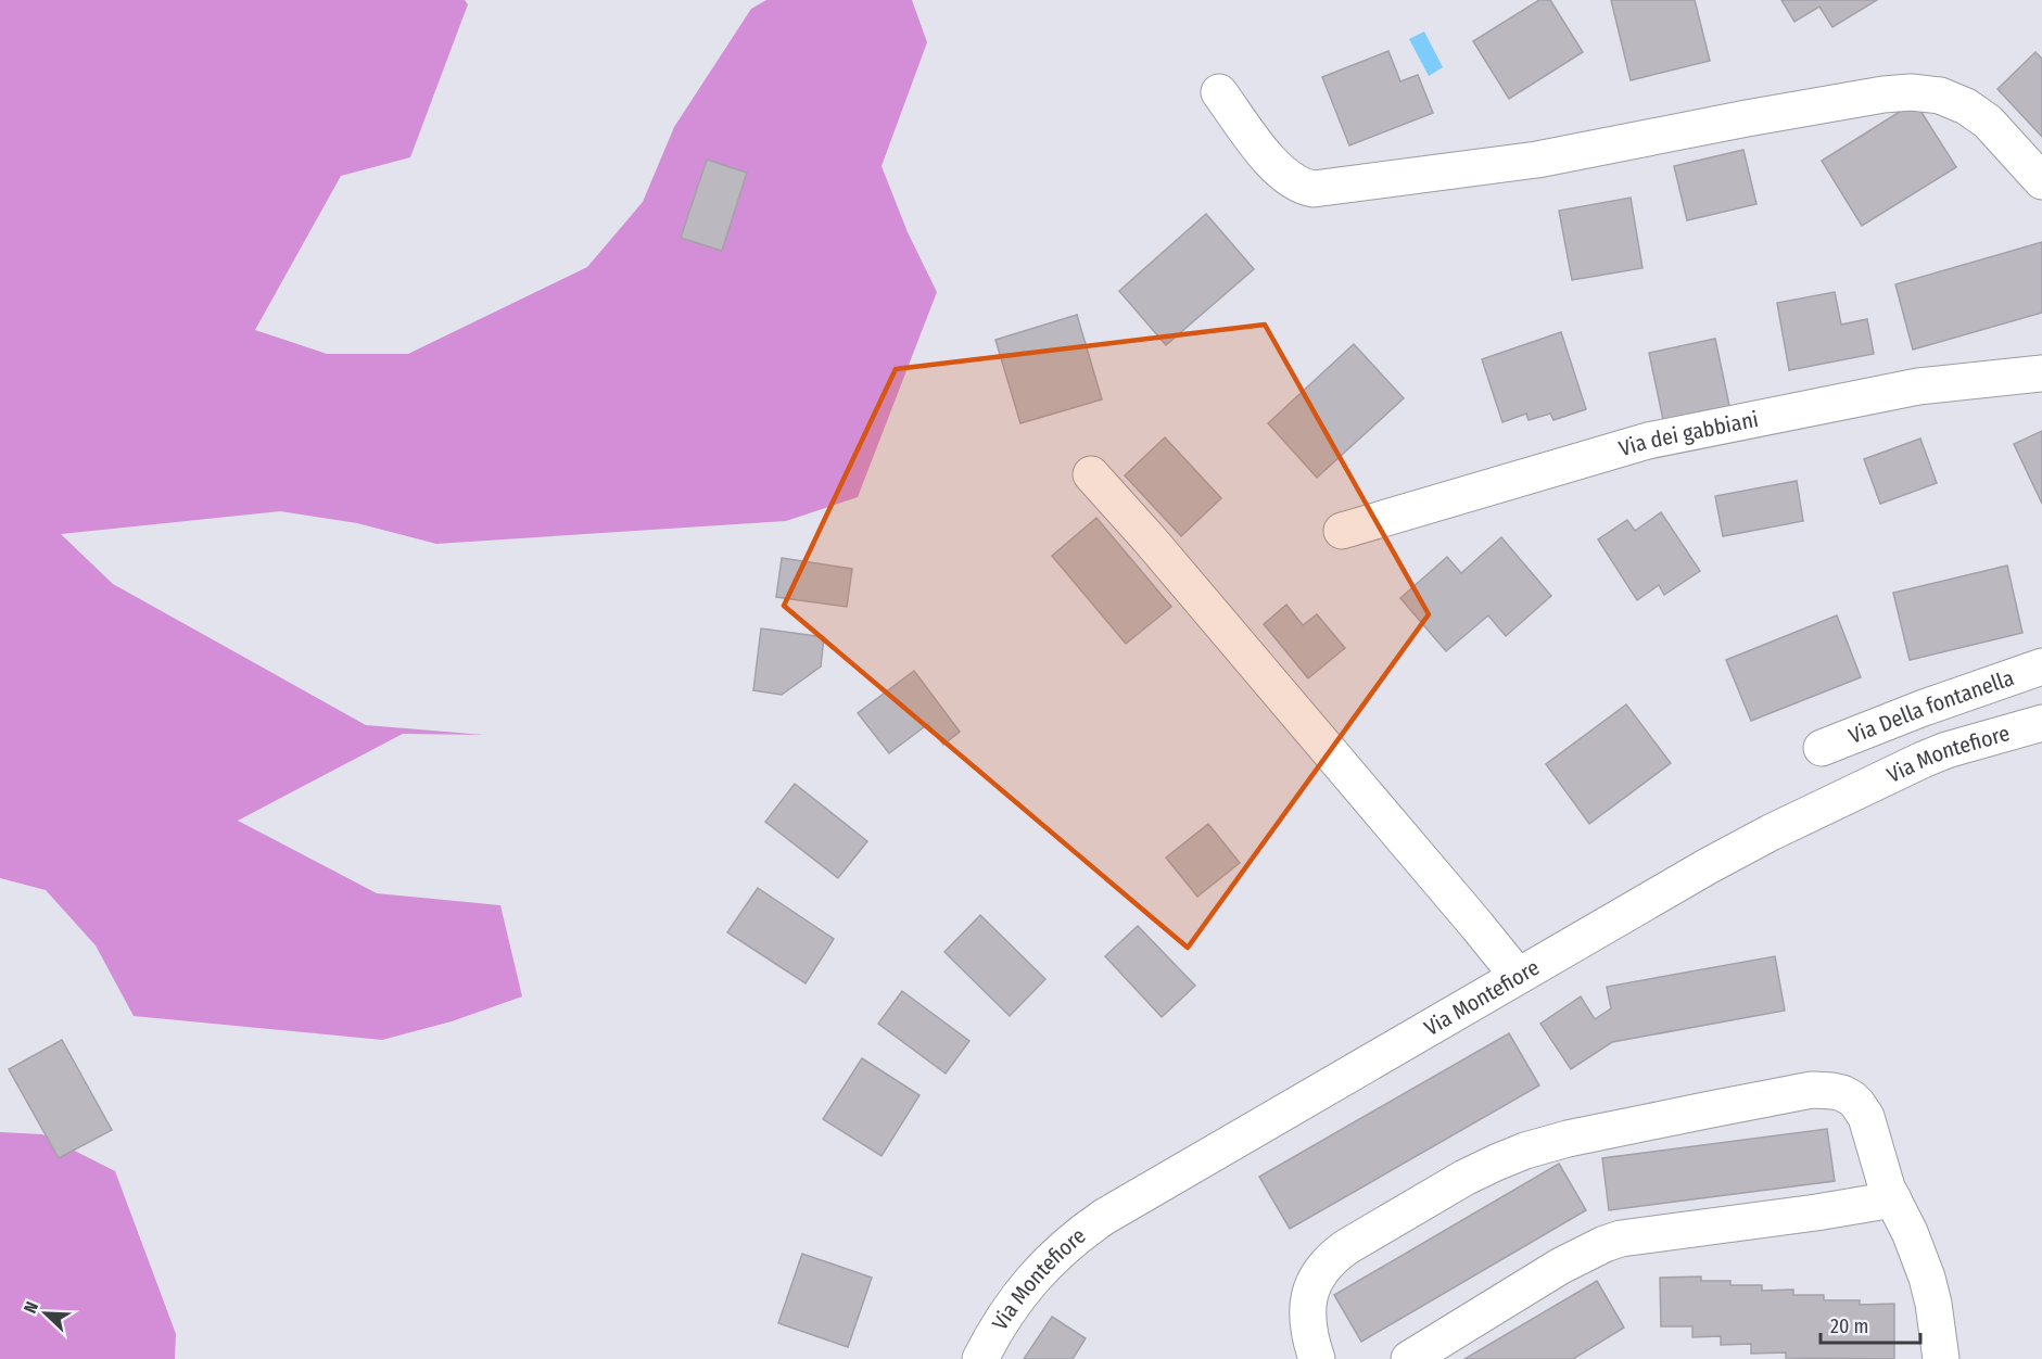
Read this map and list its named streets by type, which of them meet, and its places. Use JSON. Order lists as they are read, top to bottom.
{
  "streets": {
    "street": ["Via dei gabbiani", "Via Della fontanella", "Via Montefiore"]
  },
  "scale_bar": "20 m",
  "north": "top left"
}
